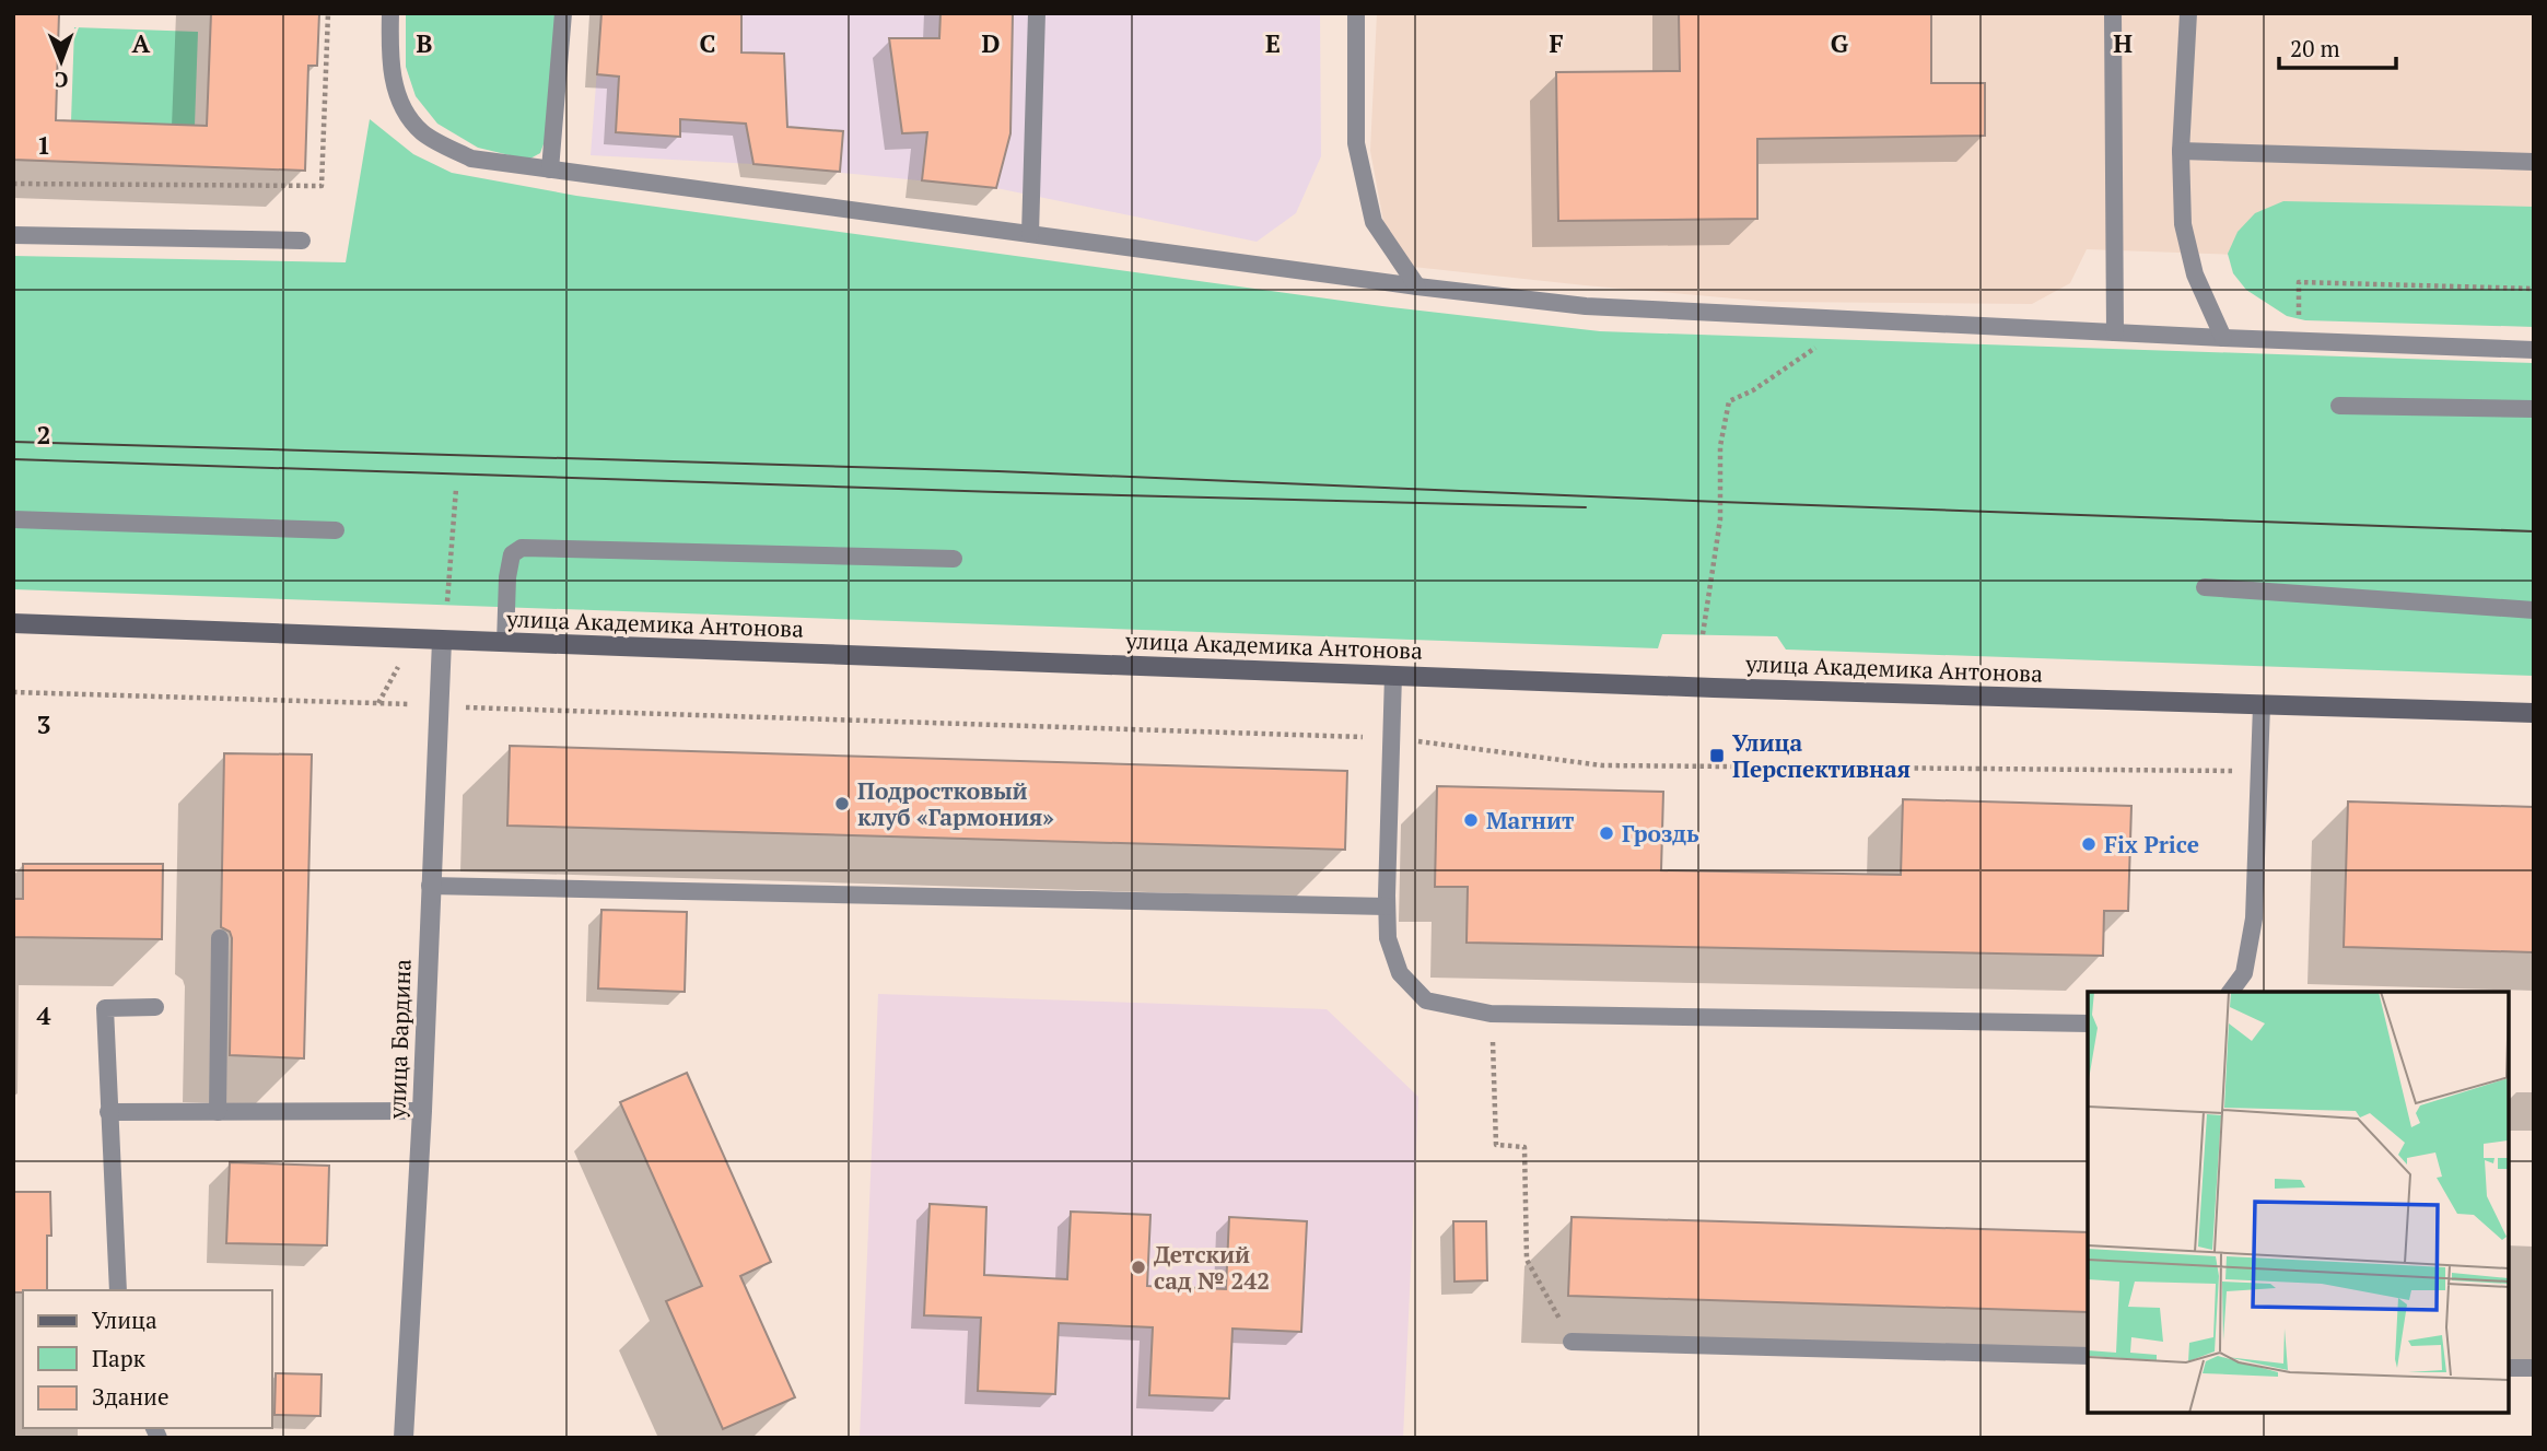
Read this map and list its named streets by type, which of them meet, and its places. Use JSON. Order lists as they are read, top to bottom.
{
  "streets": {
    "main road": ["улица Академика Антонова"],
    "street": ["улица Бардина"]
  },
  "crossings": [
    ["улица Академика Антонова", "улица Бардина"]
  ],
  "places": {
    "transit": ["Улица Перспективная"],
    "other": [
      "Подростковый клуб «Гармония»",
      "Магнит",
      "Гроздь",
      "Fix Price",
      "Детский сад № 242"
    ]
  },
  "legend": ["Улица", "Парк", "Здание"],
  "scale_bar": "20 m",
  "north": "bottom",
  "grid": {
    "columns": [
      "A",
      "B",
      "C",
      "D",
      "E",
      "F",
      "G",
      "H"
    ],
    "rows": [
      "1",
      "2",
      "3",
      "4"
    ]
  }
}
